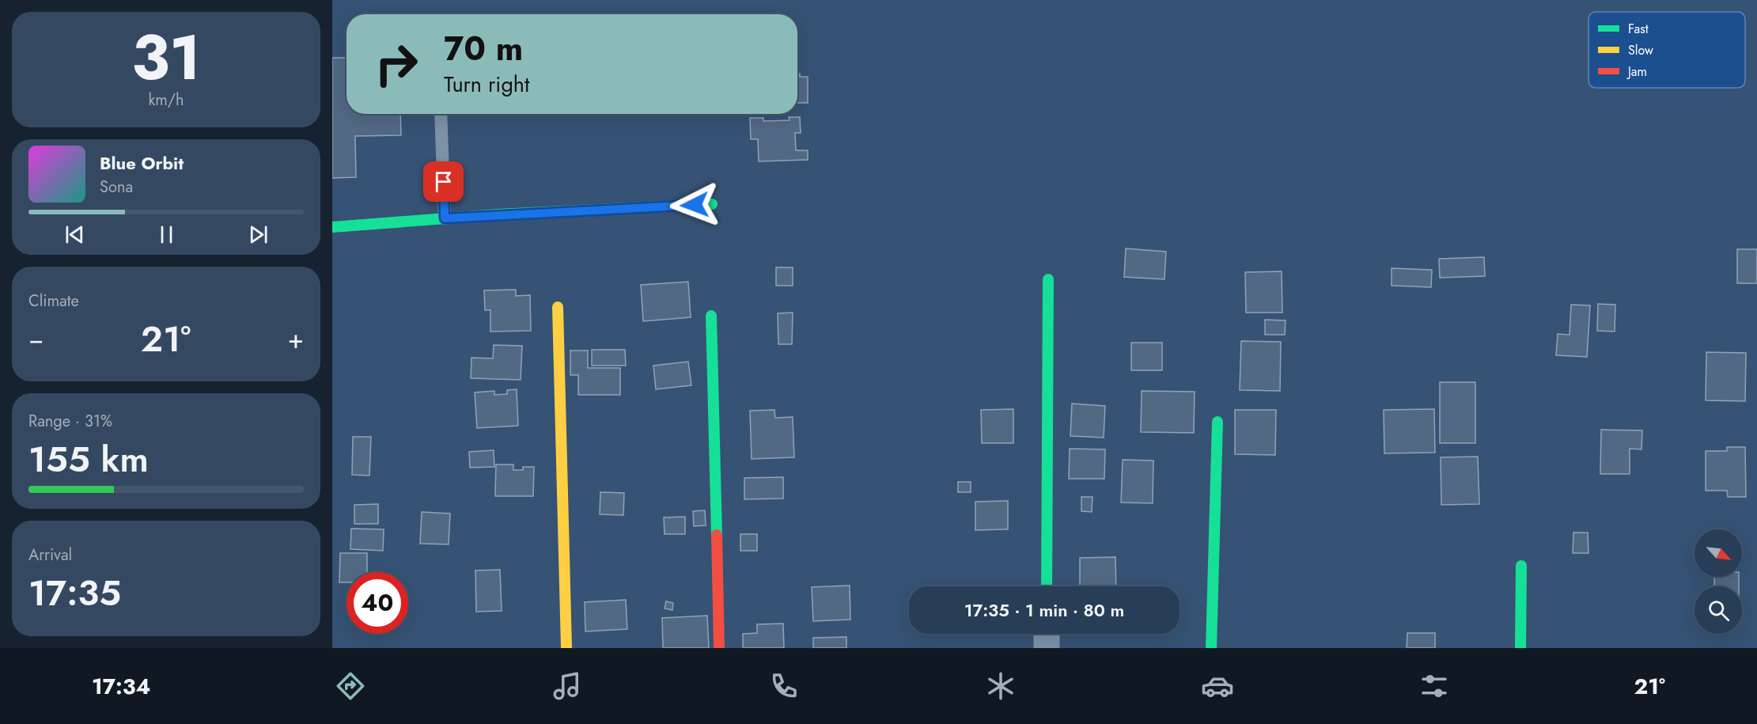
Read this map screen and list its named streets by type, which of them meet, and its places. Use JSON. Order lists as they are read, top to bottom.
{
  "legend": ["Fast", "Slow", "Jam"],
  "north": "bottom right",
  "page": {
    "tile": [
      ["31", "km/h"],
      "Climate",
      ["Range · 31%", "155 km"],
      ["Arrival", "17:35"]
    ],
    "turn": ["70 m", "Turn right"],
    "song": ["Blue Orbit", "Sona"],
    "heat": ["−", "21°", "+"],
    "limit": "40",
    "trip": "17:35 · 1 min · 80 m",
    "tabs": ["17:34", "21°"]
  }
}
